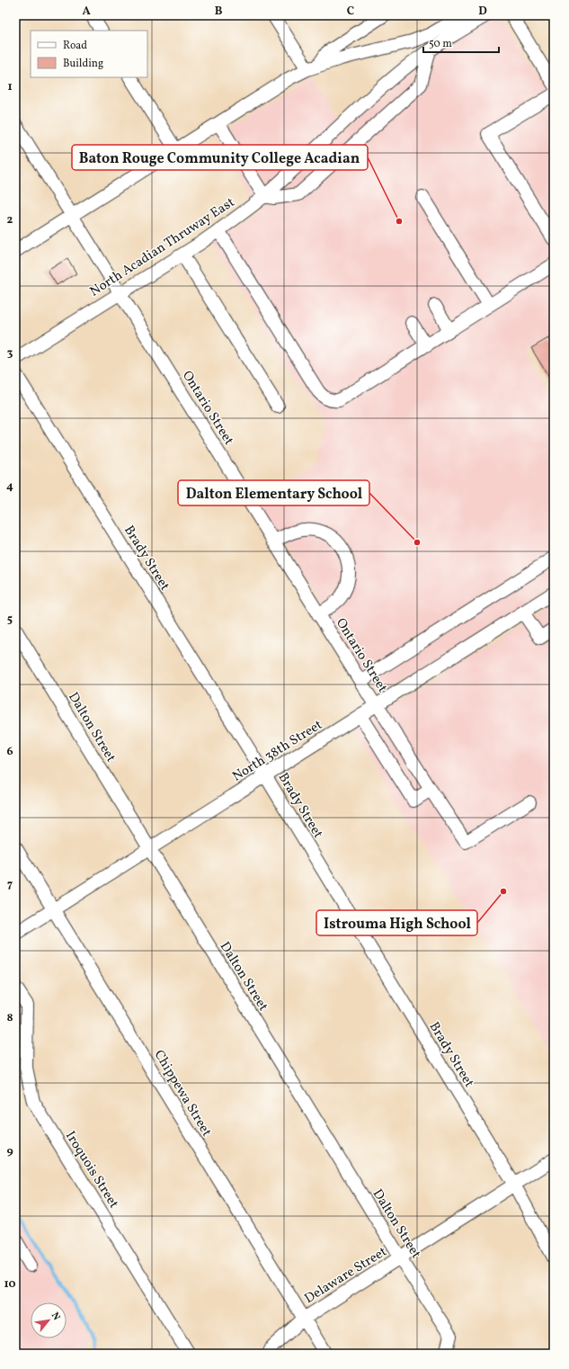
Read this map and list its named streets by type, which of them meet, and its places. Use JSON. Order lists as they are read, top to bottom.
{
  "streets": {
    "street": [
      "North Acadian Thruway East",
      "Ontario Street",
      "Brady Street",
      "Dalton Street",
      "North 38th Street",
      "Chippewa Street",
      "Iroquois Street",
      "Delaware Street"
    ]
  },
  "crossings": [
    ["North Acadian Thruway East", "Ontario Street"],
    ["Ontario Street", "North 38th Street"],
    ["Brady Street", "North 38th Street"],
    ["Brady Street", "Delaware Street"],
    ["Dalton Street", "North 38th Street"],
    ["Dalton Street", "Delaware Street"],
    ["North 38th Street", "Chippewa Street"],
    ["Chippewa Street", "Delaware Street"]
  ],
  "places": ["Baton Rouge Community College Acadian", "Dalton Elementary School", "Istrouma High School"],
  "legend": ["Road", "Building"],
  "scale_bar": "50 m",
  "north": "top right",
  "grid": {
    "columns": [
      "A",
      "B",
      "C",
      "D"
    ],
    "rows": [
      "1",
      "2",
      "3",
      "4",
      "5",
      "6",
      "7",
      "8",
      "9",
      "10"
    ]
  }
}
